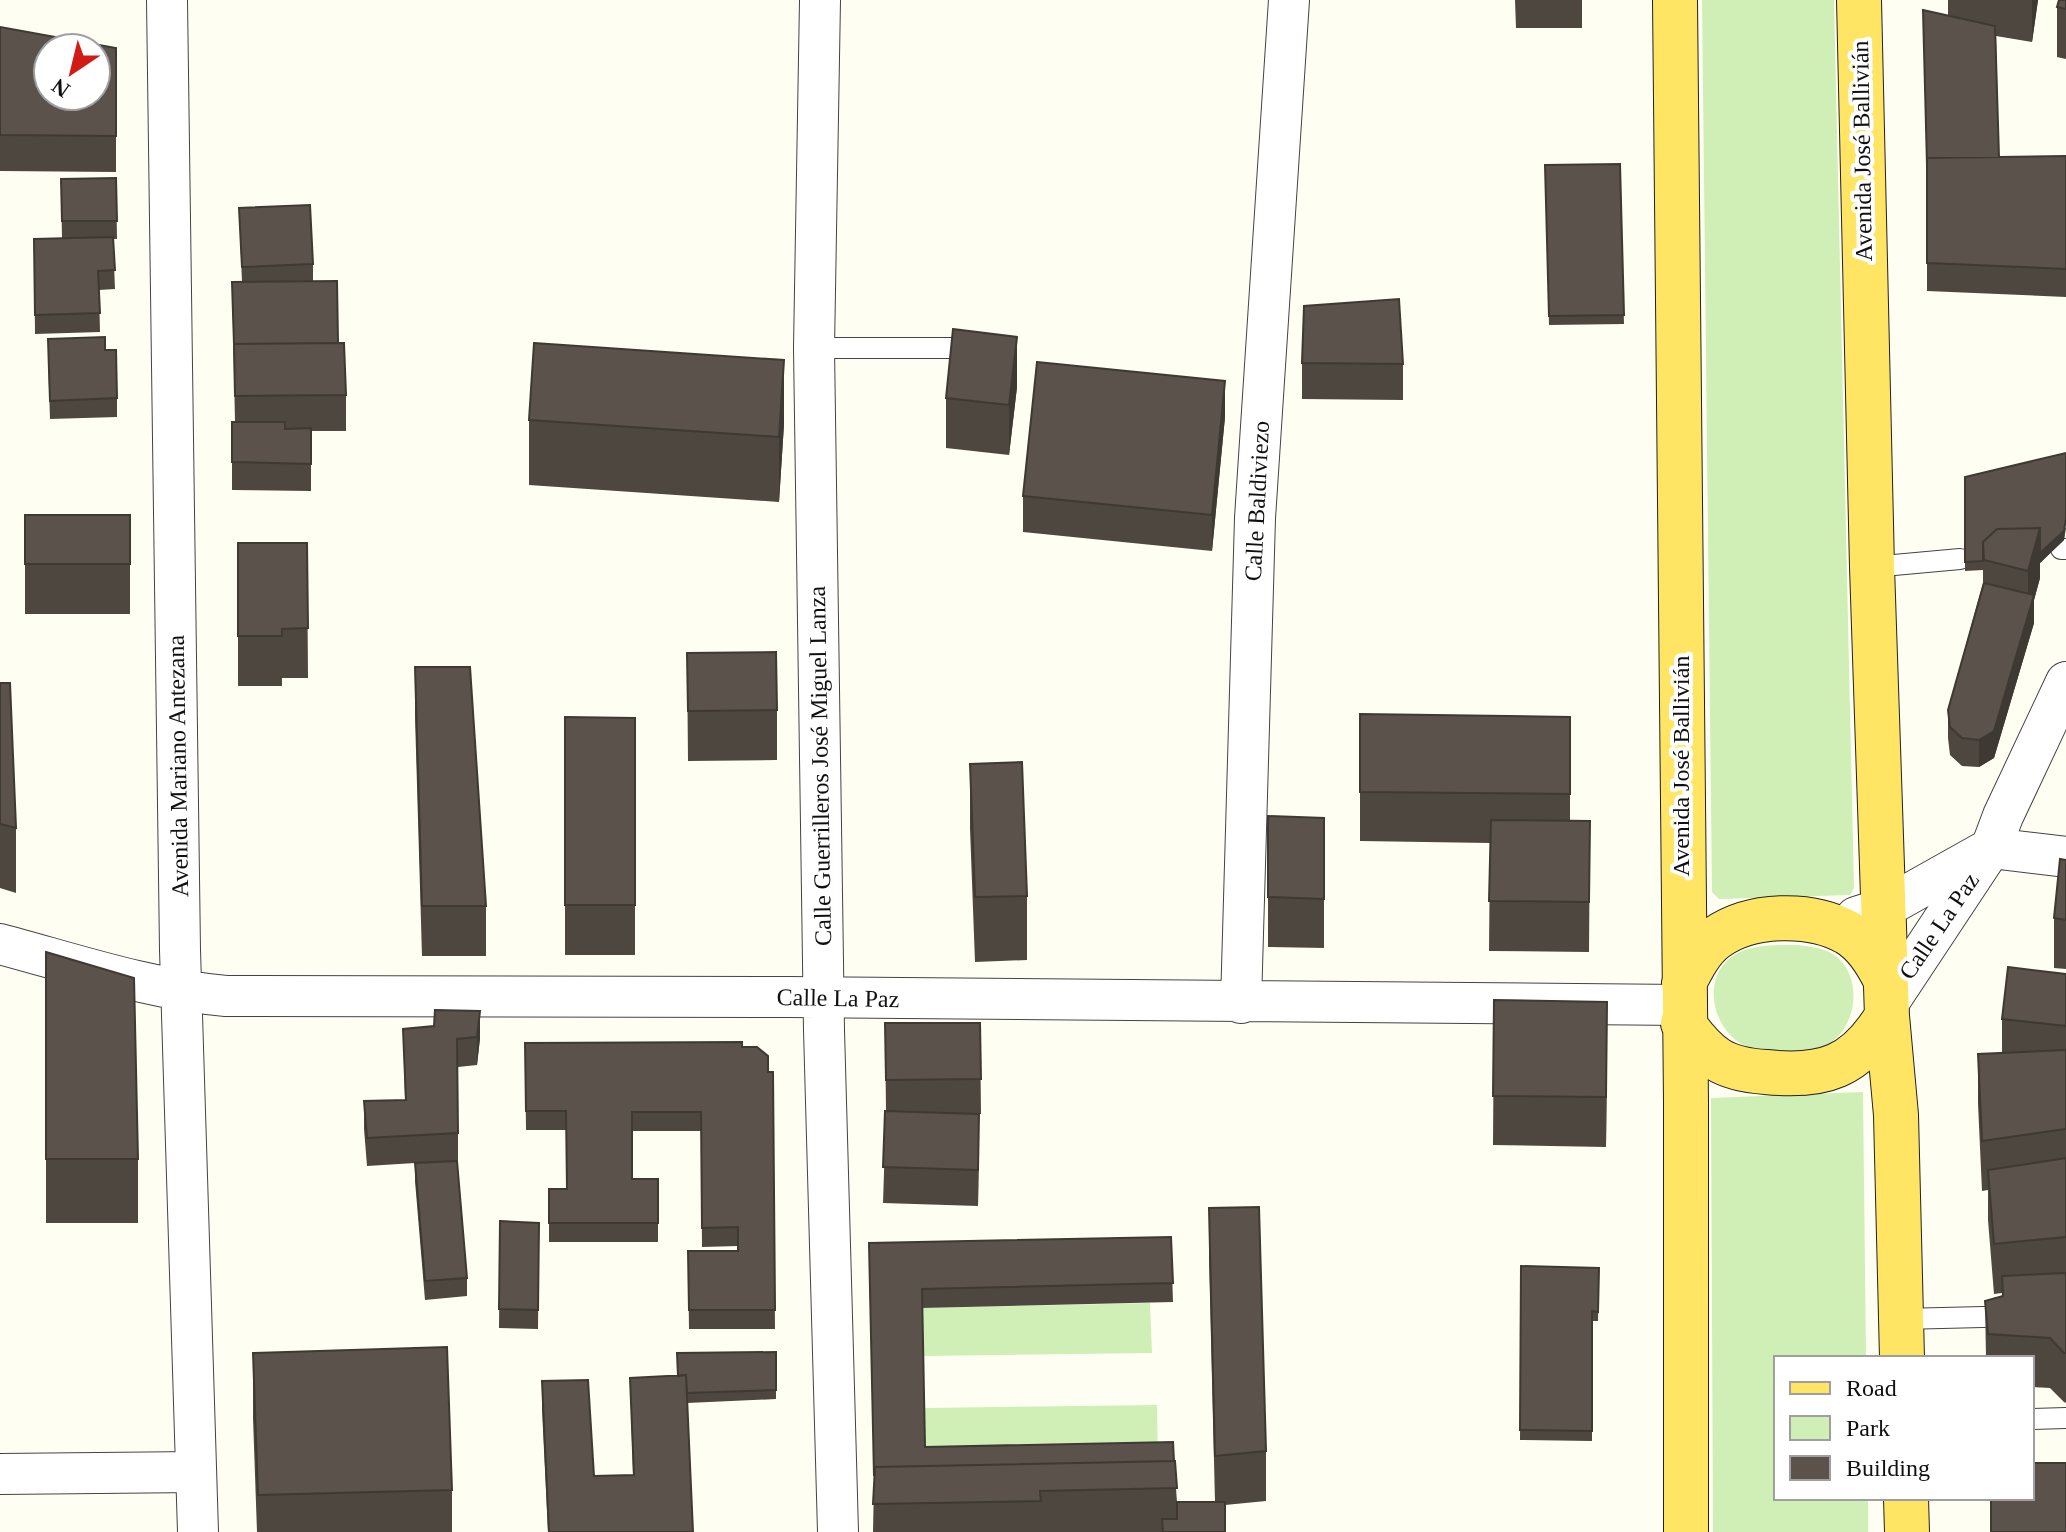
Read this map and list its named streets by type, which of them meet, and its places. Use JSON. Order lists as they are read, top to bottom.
{
  "streets": {
    "main road": ["Avenida José Ballivián", "Calle La Paz"],
    "street": ["Calle Baldiviezo", "Avenida Mariano Antezana", "Calle Guerrilleros José Miguel Lanza"]
  },
  "crossings": [
    ["Avenida José Ballivián", "Calle La Paz"],
    ["Calle Baldiviezo", "Calle La Paz"],
    ["Avenida Mariano Antezana", "Calle La Paz"],
    ["Calle Guerrilleros José Miguel Lanza", "Calle La Paz"]
  ],
  "legend": ["Road", "Park", "Building"],
  "north": "bottom left"
}
